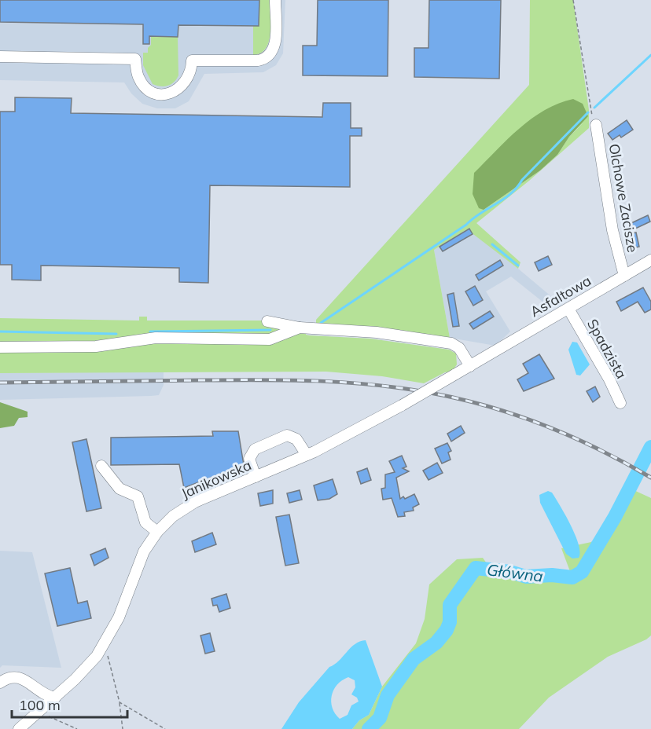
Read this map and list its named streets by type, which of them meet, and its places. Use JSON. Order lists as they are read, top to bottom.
{
  "streets": {
    "street": [
      "Olchowe Zacisze",
      "Asfaltowa",
      "Spadzista",
      "Janikowska"
    ]
  },
  "crossings": [
    ["Olchowe Zacisze", "Asfaltowa"],
    ["Asfaltowa", "Spadzista"],
    ["Asfaltowa", "Janikowska"]
  ],
  "water": ["Główna"],
  "scale_bar": "100 m"
}
